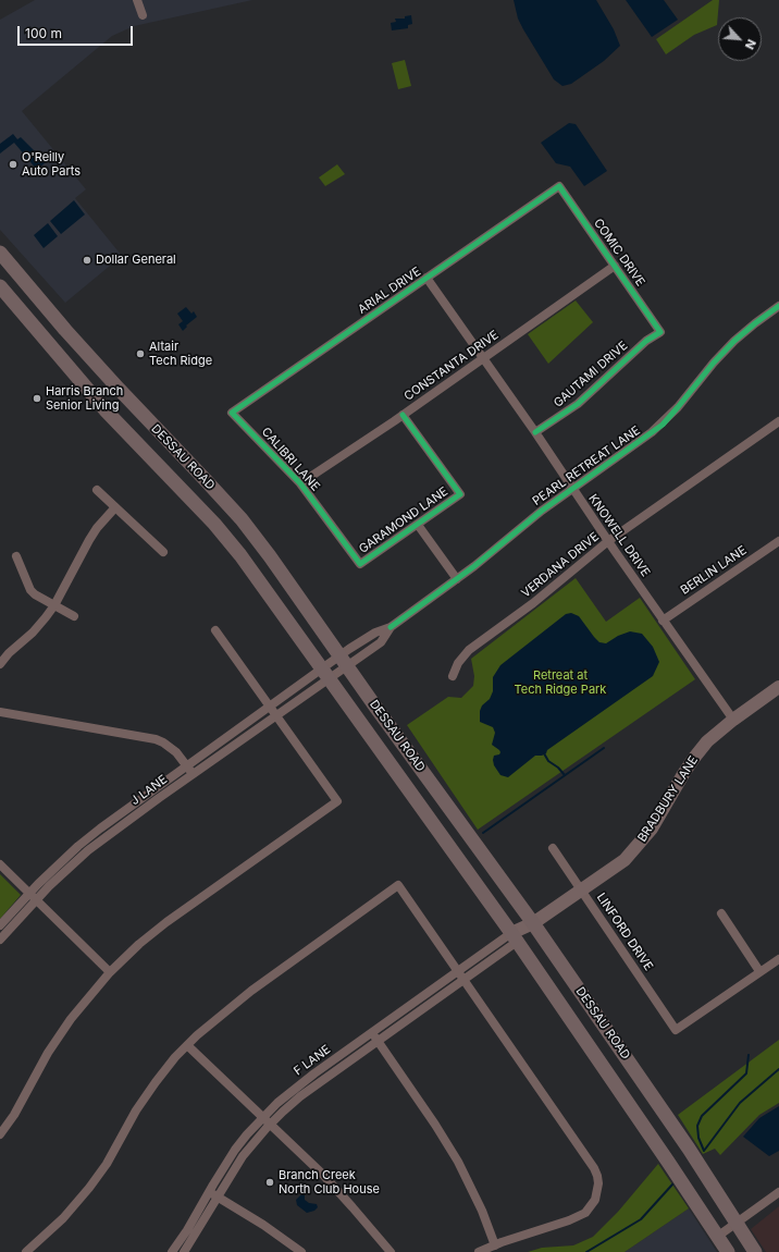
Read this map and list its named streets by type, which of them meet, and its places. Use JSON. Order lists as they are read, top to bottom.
{
  "streets": {
    "main road": ["DESSAU ROAD"],
    "street": [
      "COMIC DRIVE",
      "ARIAL DRIVE",
      "CONSTANTA DRIVE",
      "GAUTAMI DRIVE",
      "CALIBRI LANE",
      "PEARL RETREAT LANE",
      "GARAMOND LANE",
      "KNOWELL DRIVE",
      "VERDANA DRIVE",
      "BERLIN LANE",
      "J LANE",
      "BRADBURY LANE",
      "LINFORD DRIVE",
      "F LANE"
    ]
  },
  "crossings": [
    ["COMIC DRIVE", "ARIAL DRIVE"],
    ["COMIC DRIVE", "CONSTANTA DRIVE"],
    ["COMIC DRIVE", "GAUTAMI DRIVE"],
    ["ARIAL DRIVE", "CALIBRI LANE"],
    ["ARIAL DRIVE", "KNOWELL DRIVE"],
    ["CONSTANTA DRIVE", "CALIBRI LANE"],
    ["CONSTANTA DRIVE", "GARAMOND LANE"],
    ["CONSTANTA DRIVE", "KNOWELL DRIVE"],
    ["GAUTAMI DRIVE", "KNOWELL DRIVE"],
    ["DESSAU ROAD", "PEARL RETREAT LANE"],
    ["DESSAU ROAD", "J LANE"],
    ["DESSAU ROAD", "BRADBURY LANE"],
    ["DESSAU ROAD", "F LANE"],
    ["CALIBRI LANE", "GARAMOND LANE"],
    ["PEARL RETREAT LANE", "KNOWELL DRIVE"],
    ["PEARL RETREAT LANE", "J LANE"],
    ["KNOWELL DRIVE", "VERDANA DRIVE"],
    ["KNOWELL DRIVE", "BERLIN LANE"],
    ["KNOWELL DRIVE", "BRADBURY LANE"],
    ["BRADBURY LANE", "LINFORD DRIVE"],
    ["BRADBURY LANE", "F LANE"]
  ],
  "parks": ["Retreat at Tech Ridge Park"],
  "places": [
    "O'Reilly Auto Parts",
    "Dollar General",
    "Altair Tech Ridge",
    "Harris Branch Senior Living",
    "Branch Creek North Club House"
  ],
  "scale_bar": "100 m",
  "north": "bottom right"
}
